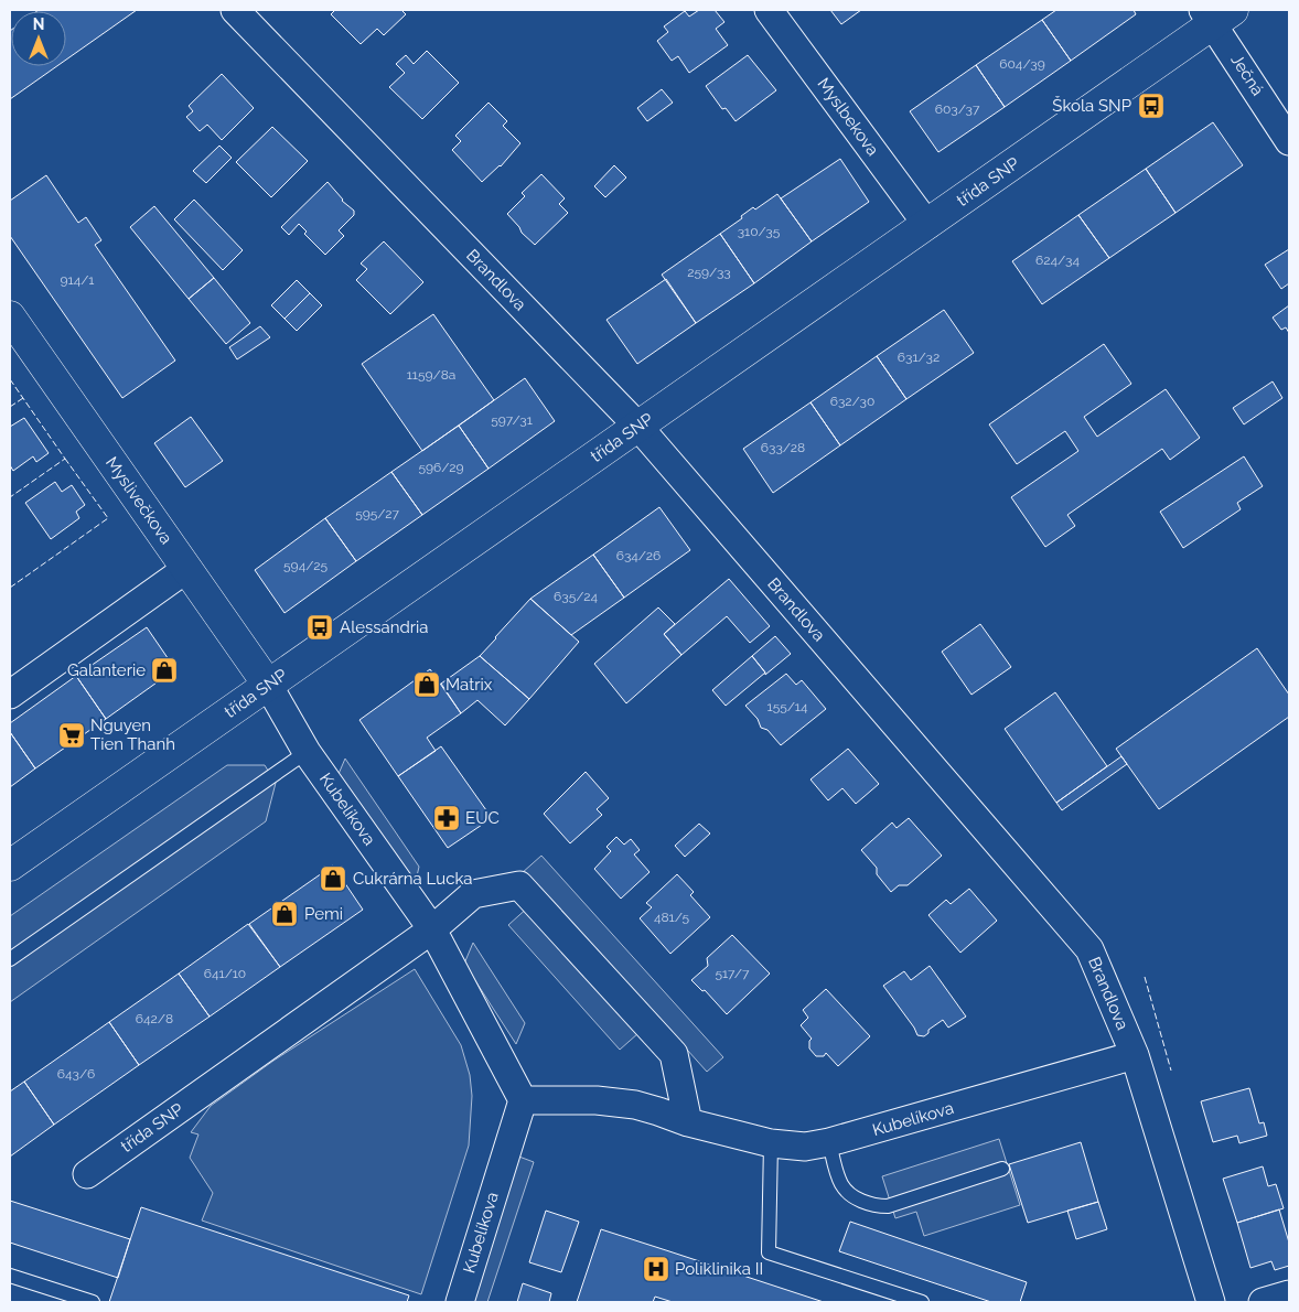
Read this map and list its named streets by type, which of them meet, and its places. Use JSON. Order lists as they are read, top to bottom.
{
  "streets": {
    "street": [
      "Ječná",
      "Myslbekova",
      "třída SNP",
      "Brandlova",
      "Myslivečkova",
      "Kubelíkova"
    ]
  },
  "crossings": [
    ["Ječná", "třída SNP"],
    ["Myslbekova", "třída SNP"],
    ["třída SNP", "Brandlova"],
    ["třída SNP", "Myslivečkova"],
    ["třída SNP", "Kubelíkova"],
    ["Brandlova", "Kubelíkova"],
    ["Myslivečkova", "Kubelíkova"]
  ],
  "places": {
    "bus stop": ["Škola SNP", "Alessandria"],
    "shop": [
      "Galanterie",
      "Matrix",
      "Cukrárna Lucka",
      "Pemi"
    ],
    "supermarket": ["Nguyen Tien Thanh"],
    "pharmacy": ["EUC"],
    "hospital": ["Poliklinika II"]
  },
  "house_numbers": [
    "604/39",
    "603/37",
    "310/35",
    "624/34",
    "259/33",
    "914/1",
    "631/32",
    "1159/8a",
    "632/30",
    "597/31",
    "633/28",
    "596/29",
    "595/27",
    "634/26",
    "594/25",
    "635/24",
    "155/14",
    "481/5",
    "641/10",
    "517/7",
    "642/8",
    "643/6"
  ],
  "north": "top"
}
